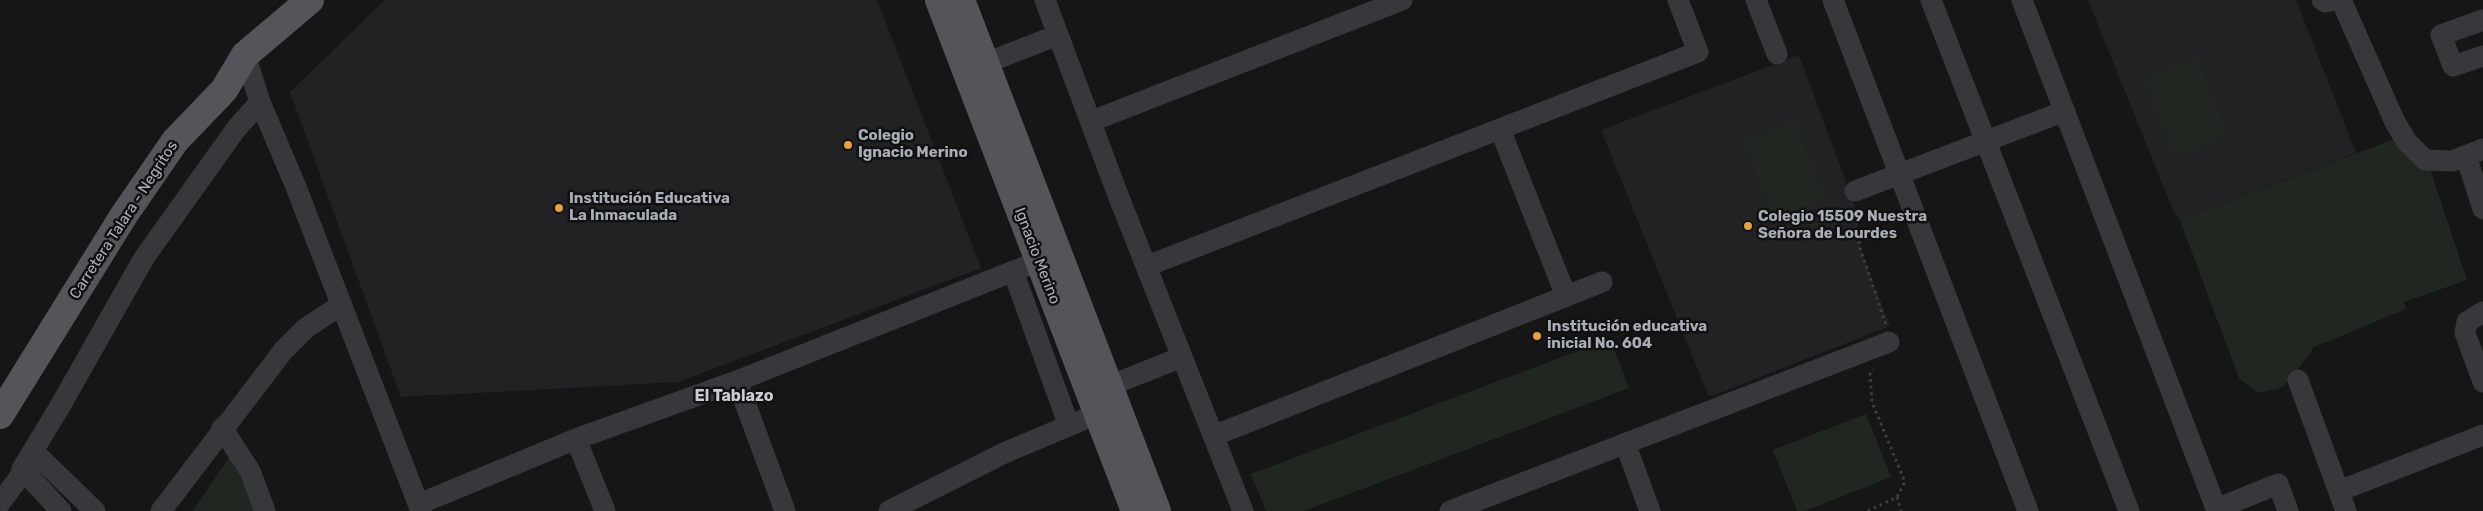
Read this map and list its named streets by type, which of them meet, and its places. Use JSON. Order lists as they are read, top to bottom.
{
  "streets": {
    "main road": ["Carretera Talara - Negritos", "Ignacio Merino"]
  },
  "districts": ["El Tablazo"],
  "places": [
    "Colegio Ignacio Merino",
    "Institución Educativa La Inmaculada",
    "Colegio 15509 Nuestra Señora de Lourdes",
    "Institución educativa inicial No. 604"
  ]
}
